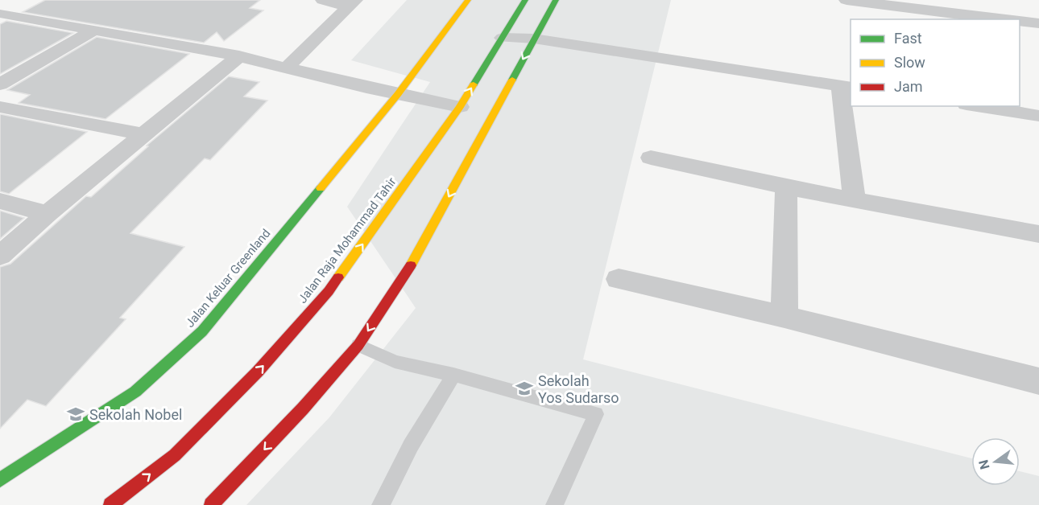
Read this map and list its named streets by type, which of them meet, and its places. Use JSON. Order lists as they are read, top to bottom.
{
  "streets": {
    "main road": ["Jalan Raja Mohammad Tahir", "Jalan Keluar Greenland"]
  },
  "places": {
    "school or university": ["Sekolah Yos Sudarso", "Sekolah Nobel"]
  },
  "legend": ["Fast", "Slow", "Jam"],
  "north": "left"
}
